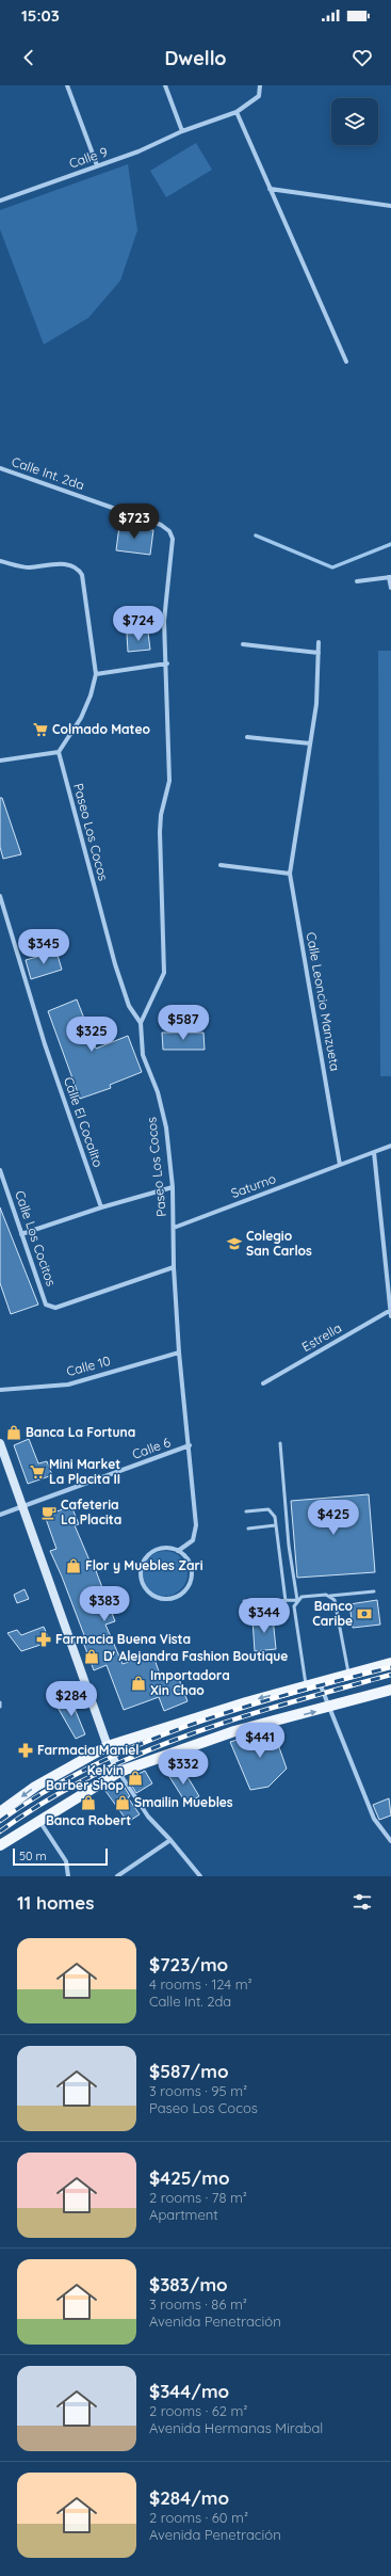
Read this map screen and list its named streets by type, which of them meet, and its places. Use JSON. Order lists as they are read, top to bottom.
{
  "streets": {
    "street": [
      "Calle 9",
      "Calle Int. 2da",
      "Paseo Los Cocos",
      "Calle Leoncio Manzueta",
      "Calle El Cocalito",
      "Saturno",
      "Calle Los Cocitos",
      "Estrella",
      "Calle 10",
      "Calle 6"
    ]
  },
  "crossings": [
    ["Paseo Los Cocos", "Saturno"],
    ["Paseo Los Cocos", "Calle Los Cocitos"],
    ["Paseo Los Cocos", "Calle 10"],
    ["Paseo Los Cocos", "Calle 6"],
    ["Calle Leoncio Manzueta", "Saturno"]
  ],
  "places": {
    "supermarket": ["Colmado Mateo", "Mini Market La Placita II"],
    "school or university": ["Colegio San Carlos"],
    "shop": [
      "Banca La Fortuna",
      "Flor y Muebles Zari",
      "D' Alejandra Fashion Boutique",
      "Importadora Xin Chao",
      "Kelvin Barber Shop",
      "Banca Robert",
      "Smailin Muebles"
    ],
    "cafe": ["Cafeteria La Placita"],
    "bank": ["Banco Caribe"],
    "pharmacy": ["Farmacia Buena Vista", "Farmacia Maniel"]
  },
  "scale_bar": "50 m",
  "page": {
    "status": "15:03",
    "header": "Dwello",
    "price": [
      "$723",
      "$724",
      "$345",
      "$587",
      "$325",
      "$425",
      "$383",
      "$344",
      "$284",
      "$441",
      "$332"
    ],
    "scale": "50 m",
    "heading": "11 homes",
    "list": [
      {
        "name": "$723/mo",
        "note": "4 rooms · 124 m² · Calle Int. 2da"
      },
      {
        "name": "$587/mo",
        "note": "3 rooms · 95 m² · Paseo Los Cocos"
      },
      {
        "name": "$425/mo",
        "note": "2 rooms · 78 m² · Apartment"
      },
      {
        "name": "$383/mo",
        "note": "3 rooms · 86 m² · Avenida Penetración"
      },
      {
        "name": "$344/mo",
        "note": "2 rooms · 62 m² · Avenida Hermanas Mirabal"
      },
      {
        "name": "$284/mo",
        "note": "2 rooms · 60 m² · Avenida Penetración"
      }
    ]
  }
}
